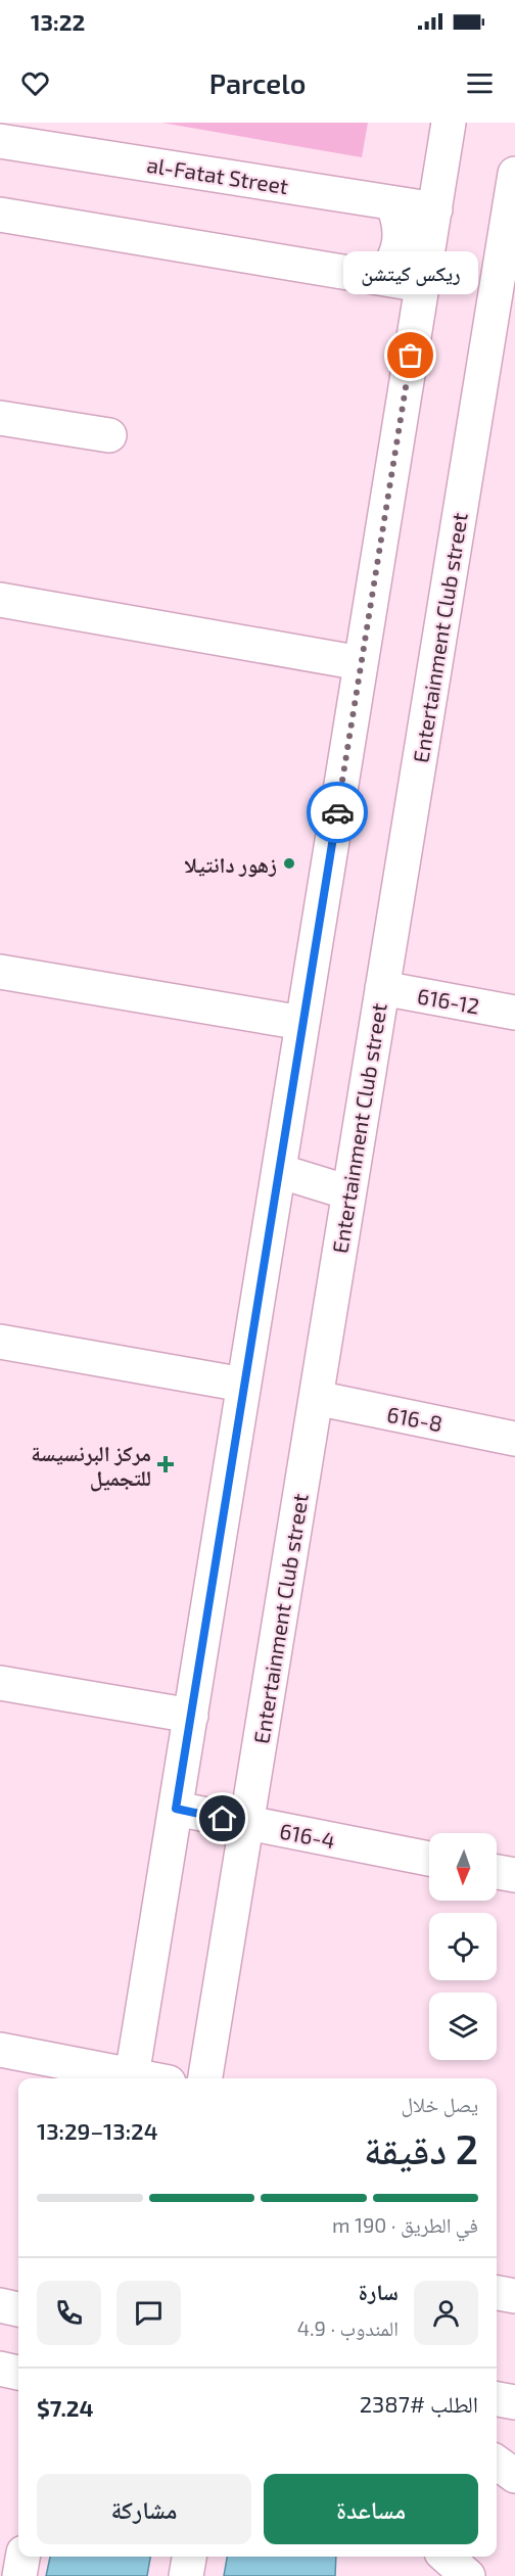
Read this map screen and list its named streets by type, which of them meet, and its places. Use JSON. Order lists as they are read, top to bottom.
{
  "streets": {
    "street": [
      "al-Fatat Street",
      "Entertainment Club street",
      "616-12",
      "616-8",
      "616-4"
    ]
  },
  "crossings": [
    ["Entertainment Club street", "616-12"],
    ["Entertainment Club street", "616-8"],
    ["Entertainment Club street", "616-4"]
  ],
  "places": {
    "other": ["ريكس كيتشن", "زهور دانتيلا"],
    "health": ["مركز البرنسيسة للتجميل"]
  },
  "north": "bottom",
  "page": {
    "status": "13:22",
    "header": "Parcelo",
    "bubble": "ريكس كيتشن",
    "heading": ["2 دقيقة", "يصل خلال", "13:24–13:29"],
    "panel": [
      "سارة",
      "المندوب · 4.9",
      "الطلب #2387",
      "$7.24"
    ],
    "bar": "في الطريق · 190 m",
    "buttons": ["مساعدة", "مشاركة"]
  }
}
